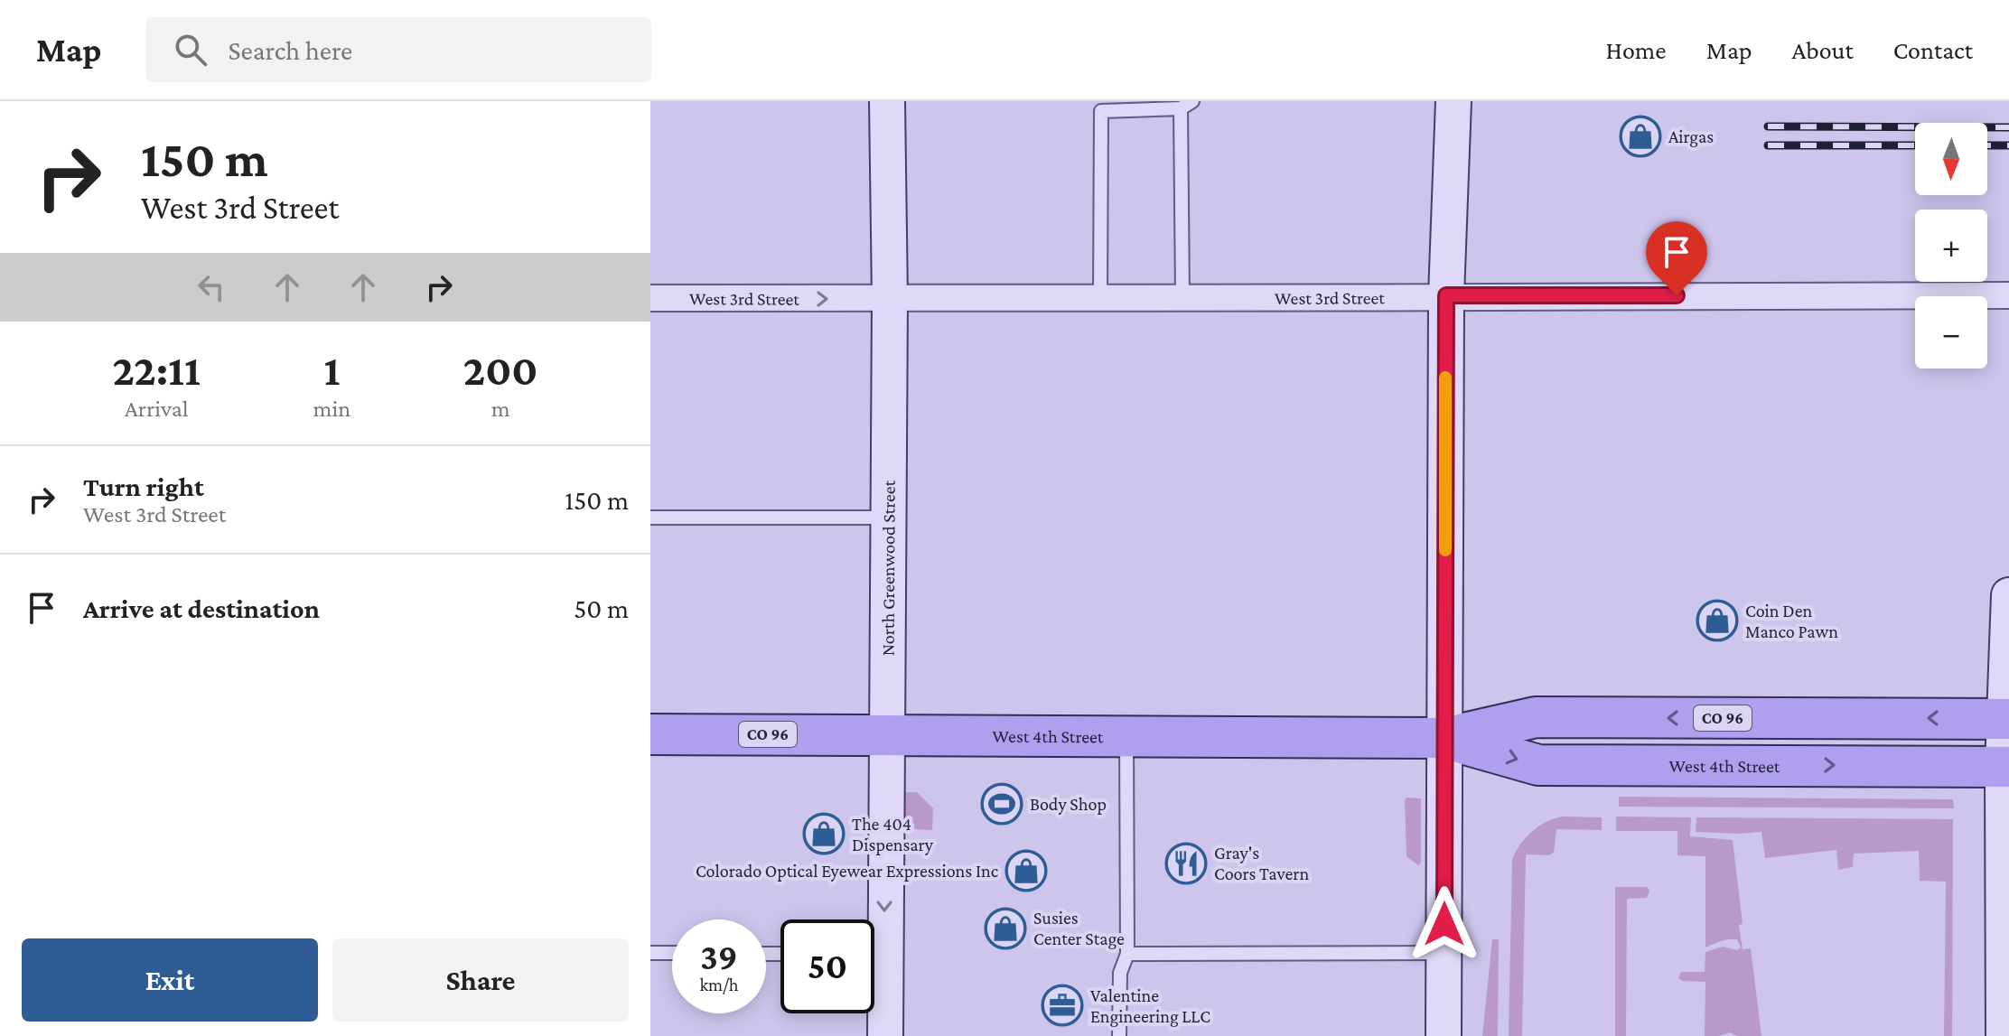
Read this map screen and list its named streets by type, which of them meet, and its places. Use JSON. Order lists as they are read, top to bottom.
{
  "streets": {
    "main road": ["North Greenwood Street", "CO 96", "West 4th Street"],
    "street": ["West 3rd Street"]
  },
  "crossings": [
    ["West 3rd Street", "North Greenwood Street"],
    ["North Greenwood Street", "West 4th Street"]
  ],
  "places": {
    "shop": [
      "Airgas",
      "Coin Den Manco Pawn",
      "The 404 Dispensary",
      "Colorado Optical Eyewear Expressions Inc",
      "Susies Center Stage"
    ],
    "sports": ["Body Shop"],
    "restaurant": ["Gray's Coors Tavern"],
    "office": ["Valentine Engineering LLC"]
  },
  "north": "bottom",
  "page": {
    "header": "Map",
    "search": "Search here",
    "nav": [
      "Home",
      "Map",
      "About",
      "Contact"
    ],
    "turn": ["150 m", "West 3rd Street"],
    "map_buttons": ["+", "−"],
    "eta": [
      "22:11",
      "Arrival",
      "1",
      "min",
      "200",
      "m"
    ],
    "list": [
      {
        "name": "Turn right",
        "note": "West 3rd Street",
        "value": "150 m"
      },
      {
        "name": "Arrive at destination",
        "value": "50 m"
      }
    ],
    "speed": "39 km/h",
    "limit": "50",
    "buttons": ["Exit", "Share"]
  }
}
